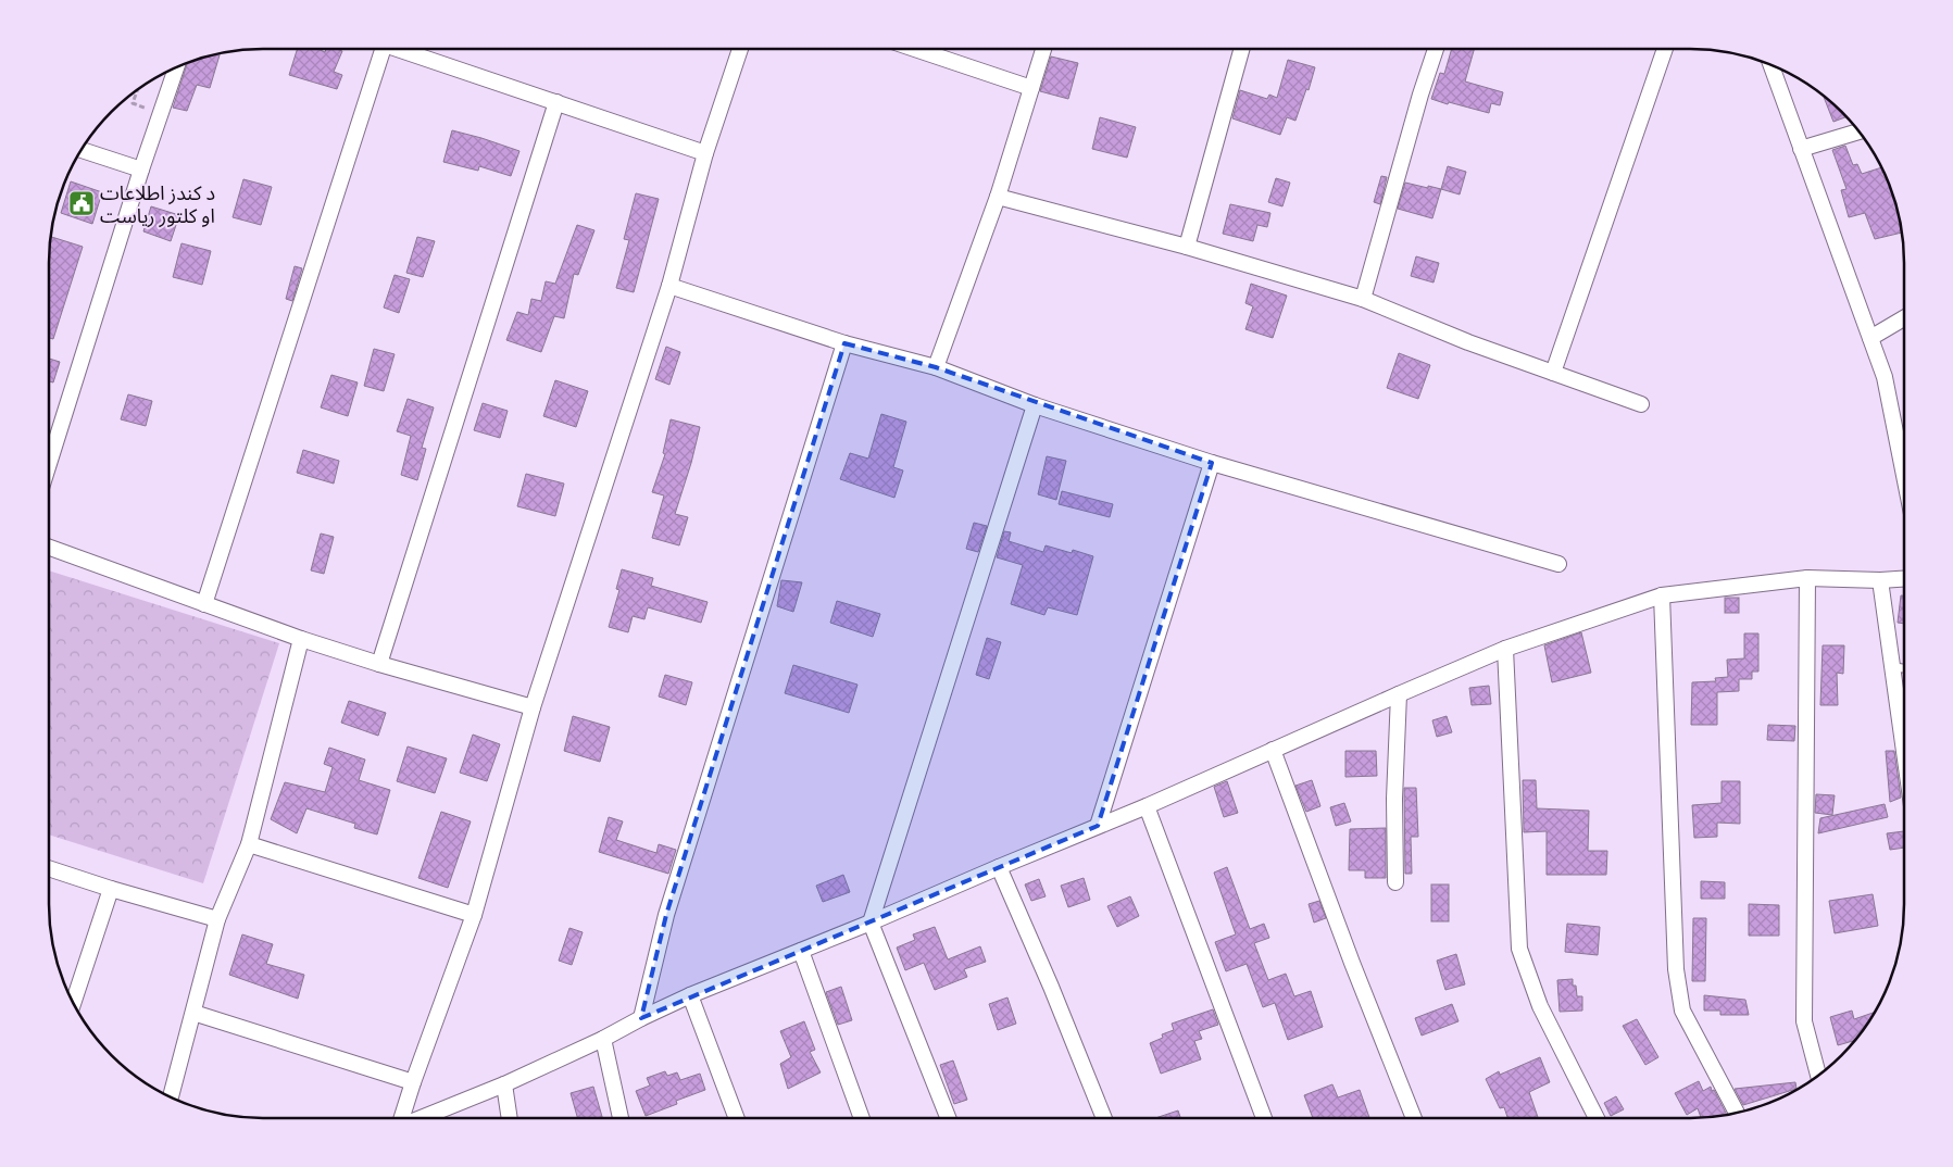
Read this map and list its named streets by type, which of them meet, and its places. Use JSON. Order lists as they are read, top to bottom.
{
  "places": {
    "public building": ["د کندز اطلاعات او کلتور ریاست"]
  }
}
